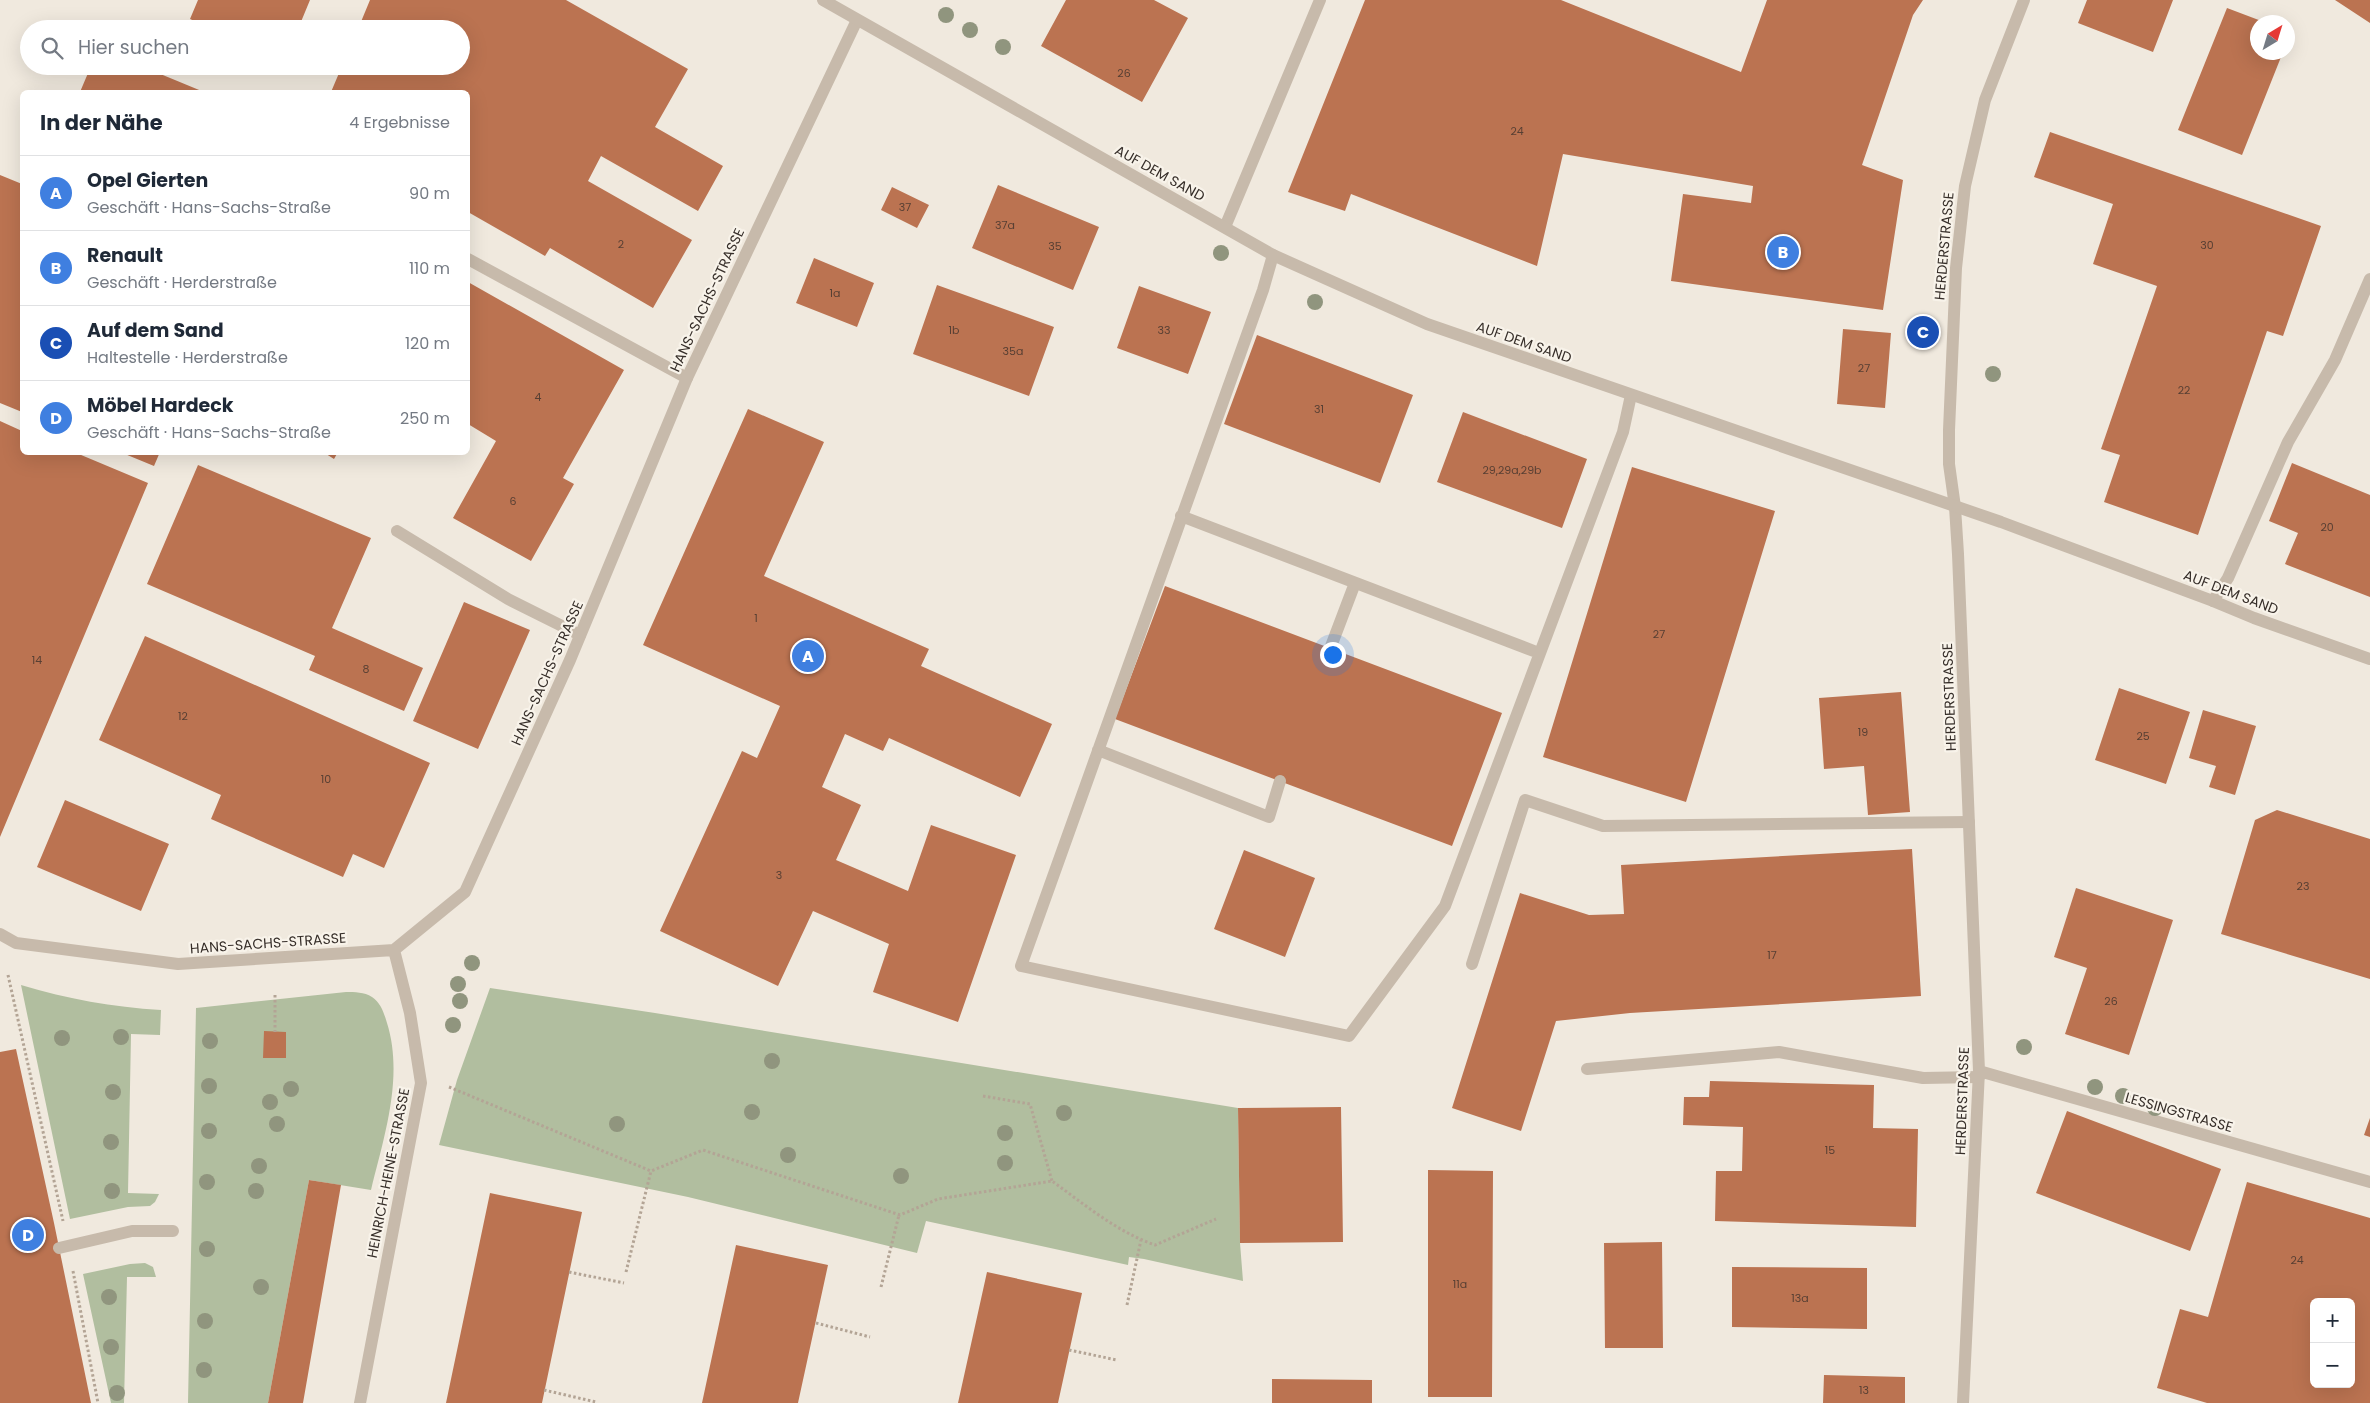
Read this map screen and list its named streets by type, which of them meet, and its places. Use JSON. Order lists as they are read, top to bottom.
{
  "streets": {
    "street": [
      "AUF DEM SAND",
      "HERDERSTRASSE",
      "HANS-SACHS-STRASSE",
      "LESSINGSTRASSE",
      "HEINRICH-HEINE-STRASSE"
    ]
  },
  "crossings": [
    ["AUF DEM SAND", "HERDERSTRASSE"],
    ["AUF DEM SAND", "HANS-SACHS-STRASSE"],
    ["HERDERSTRASSE", "LESSINGSTRASSE"],
    ["HANS-SACHS-STRASSE", "HEINRICH-HEINE-STRASSE"]
  ],
  "house_numbers": [
    "26",
    "24",
    "37",
    "37a",
    "2",
    "30",
    "35",
    "1a",
    "1b",
    "33",
    "35a",
    "27",
    "22",
    "4",
    "31",
    "29,29a,29b",
    "6",
    "20",
    "1",
    "27",
    "14",
    "8",
    "12",
    "19",
    "25",
    "10",
    "3",
    "23",
    "17",
    "26",
    "15",
    "24",
    "11a",
    "13a",
    "13"
  ],
  "north": "top right",
  "page": {
    "search": "Hier suchen",
    "heading": ["In der Nähe", "4 Ergebnisse"],
    "list": [
      {
        "mark": "A",
        "name": "Opel Gierten",
        "note": "Geschäft · Hans-Sachs-Straße",
        "value": "90 m"
      },
      {
        "mark": "B",
        "name": "Renault",
        "note": "Geschäft · Herderstraße",
        "value": "110 m"
      },
      {
        "mark": "C",
        "name": "Auf dem Sand",
        "note": "Haltestelle · Herderstraße",
        "value": "120 m"
      },
      {
        "mark": "D",
        "name": "Möbel Hardeck",
        "note": "Geschäft · Hans-Sachs-Straße",
        "value": "250 m"
      }
    ],
    "pins": [
      "B",
      "C",
      "A",
      "D"
    ],
    "map_buttons": ["+", "−"]
  }
}
